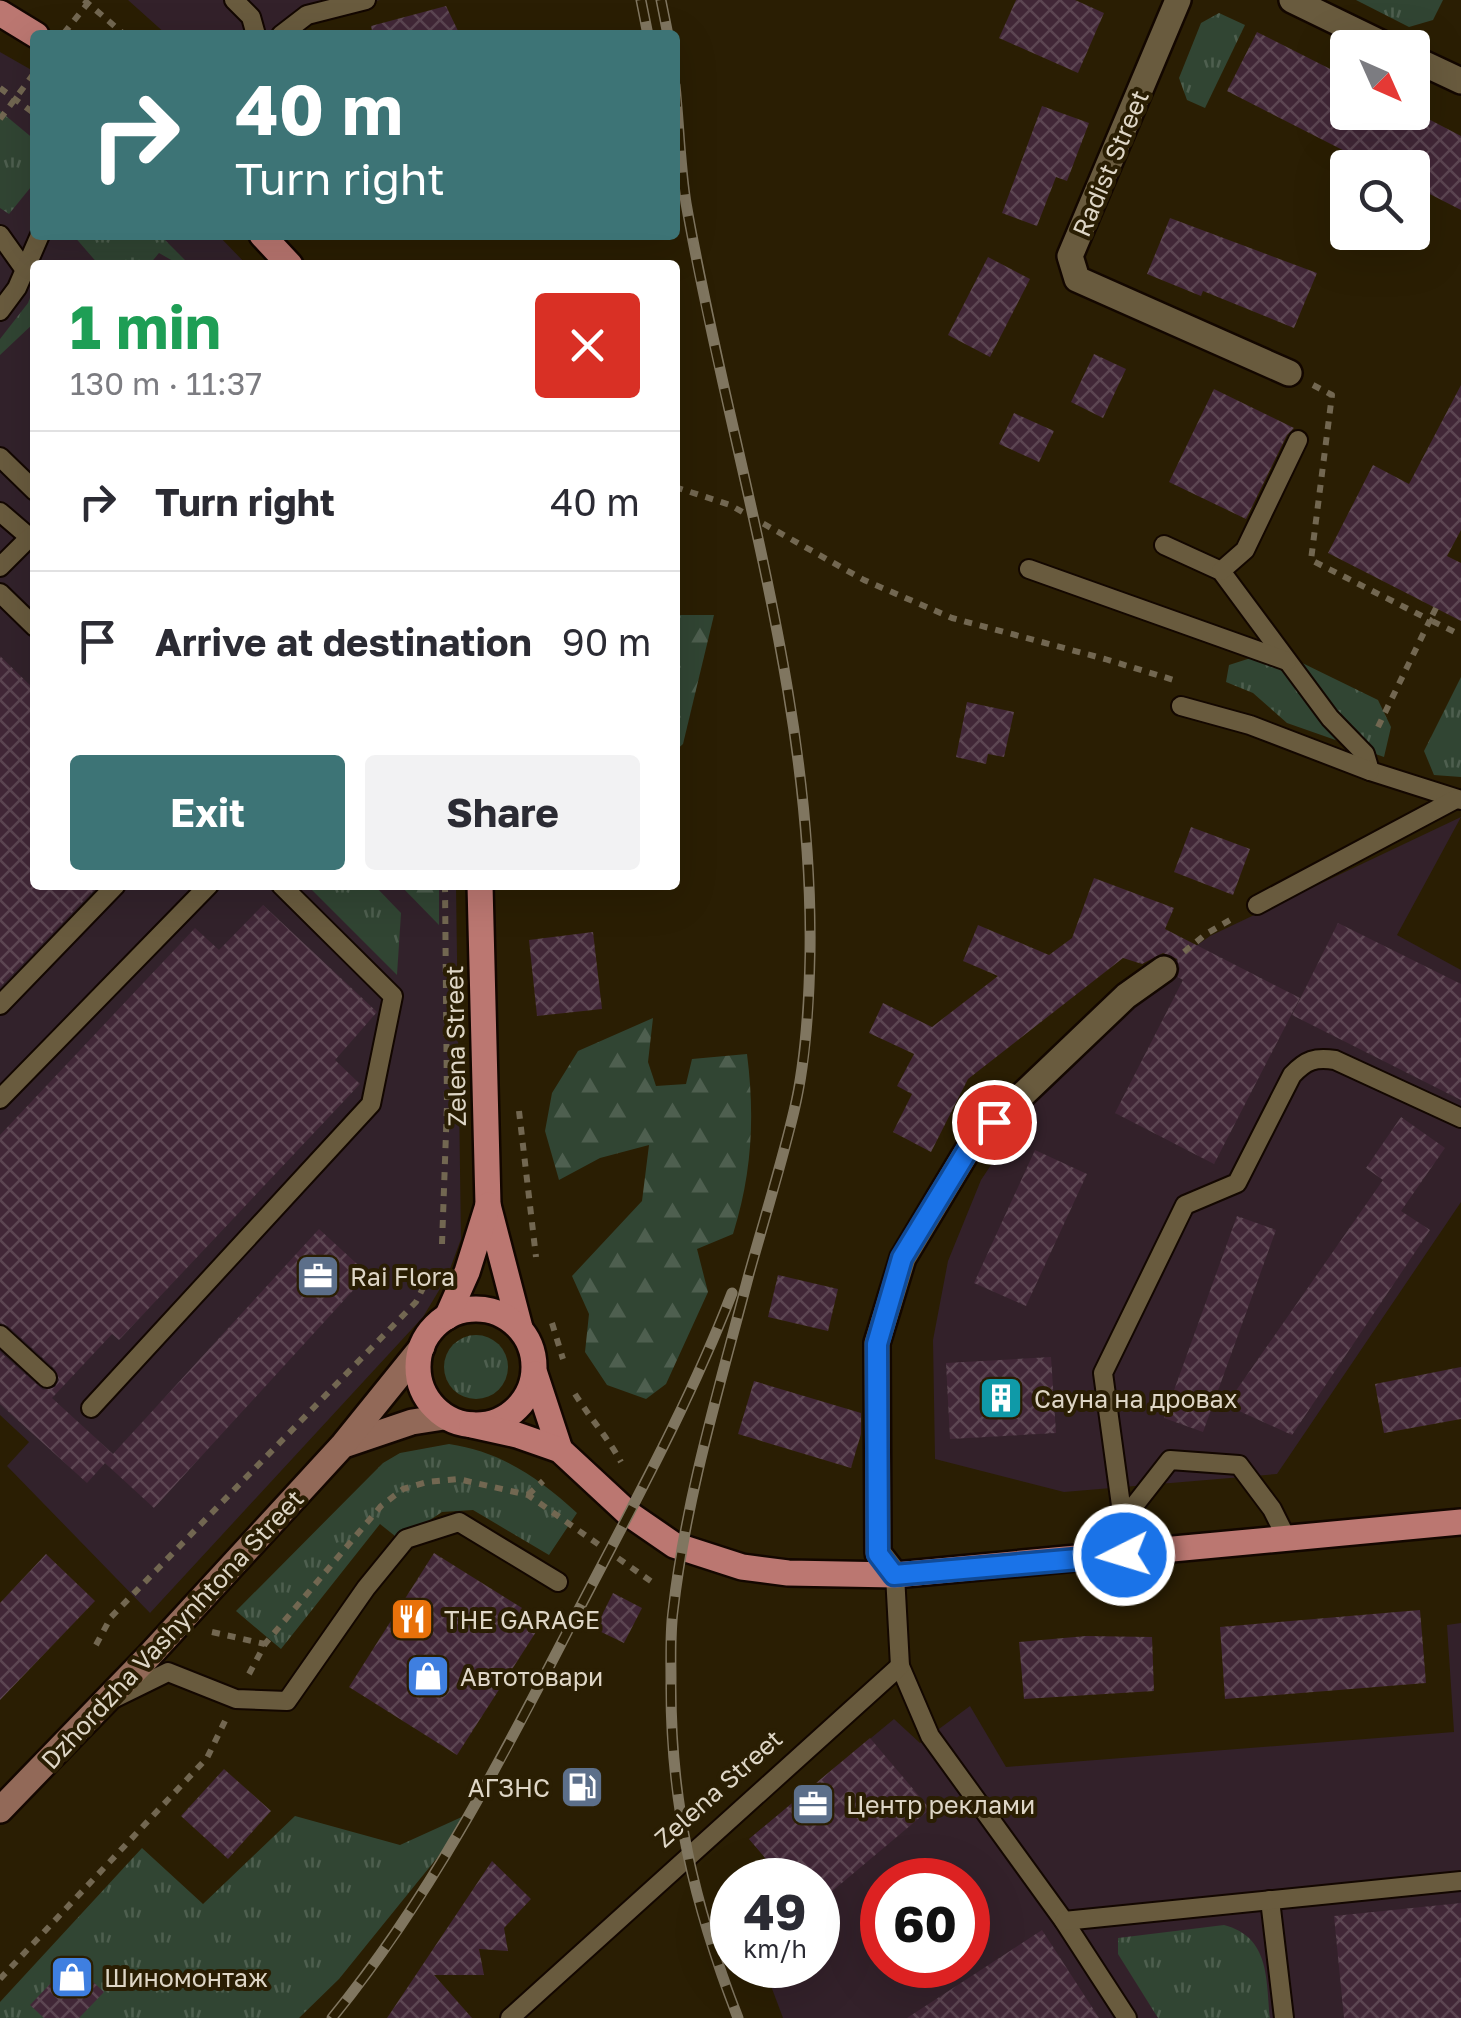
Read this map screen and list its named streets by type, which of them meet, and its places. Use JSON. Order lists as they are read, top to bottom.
{
  "streets": {
    "main road": ["Zelena Street", "Dzhordzha Vashynhtona Street"],
    "street": ["Radist Street"]
  },
  "crossings": [
    ["Zelena Street", "Dzhordzha Vashynhtona Street"]
  ],
  "places": {
    "office": ["Rai Flora", "Центр реклами"],
    "building": ["Сауна на дровах"],
    "restaurant": ["THE GARAGE"],
    "shop": ["Автотовари", "Шиномонтаж"],
    "fuel station": ["АГЗНС"]
  },
  "north": "bottom right",
  "page": {
    "turn": ["40 m", "Turn right"],
    "heading": ["1 min", "130 m · 11:37"],
    "list": [
      {
        "name": "Turn right",
        "value": "40 m"
      },
      {
        "name": "Arrive at destination",
        "value": "90 m"
      }
    ],
    "buttons": ["Exit", "Share"],
    "speed": "49 km/h",
    "limit": "60"
  }
}
